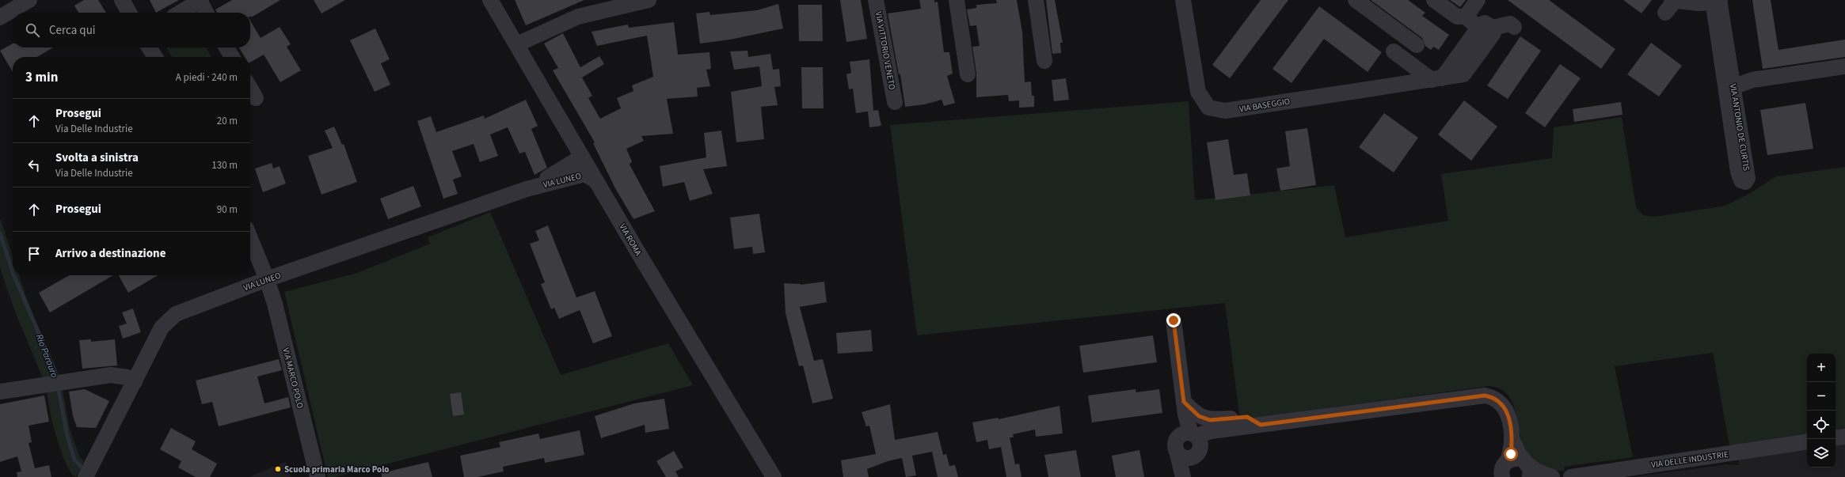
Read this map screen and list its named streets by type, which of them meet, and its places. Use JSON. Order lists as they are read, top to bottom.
{
  "streets": {
    "street": [
      "VIA VITTORIO VENETO",
      "VIA BASEGGIO",
      "VIA ANTONIO DE CURTIS",
      "VIA LUNEO",
      "VIA ROMA",
      "VIA MARCO POLO",
      "VIA DELLE INDUSTRIE"
    ]
  },
  "crossings": [
    ["VIA LUNEO", "VIA ROMA"],
    ["VIA LUNEO", "VIA MARCO POLO"]
  ],
  "water": ["Rio Parauro"],
  "places": ["Scuola primaria Marco Polo"],
  "page": {
    "search": "Cerca qui",
    "heading": ["3 min", "A piedi · 240 m"],
    "list": [
      ["Prosegui", "Via Delle Industrie", "20 m"],
      ["Svolta a sinistra", "Via Delle Industrie", "130 m"],
      ["Prosegui", "90 m"],
      "Arrivo a destinazione"
    ],
    "map_buttons": ["+", "−"]
  }
}
